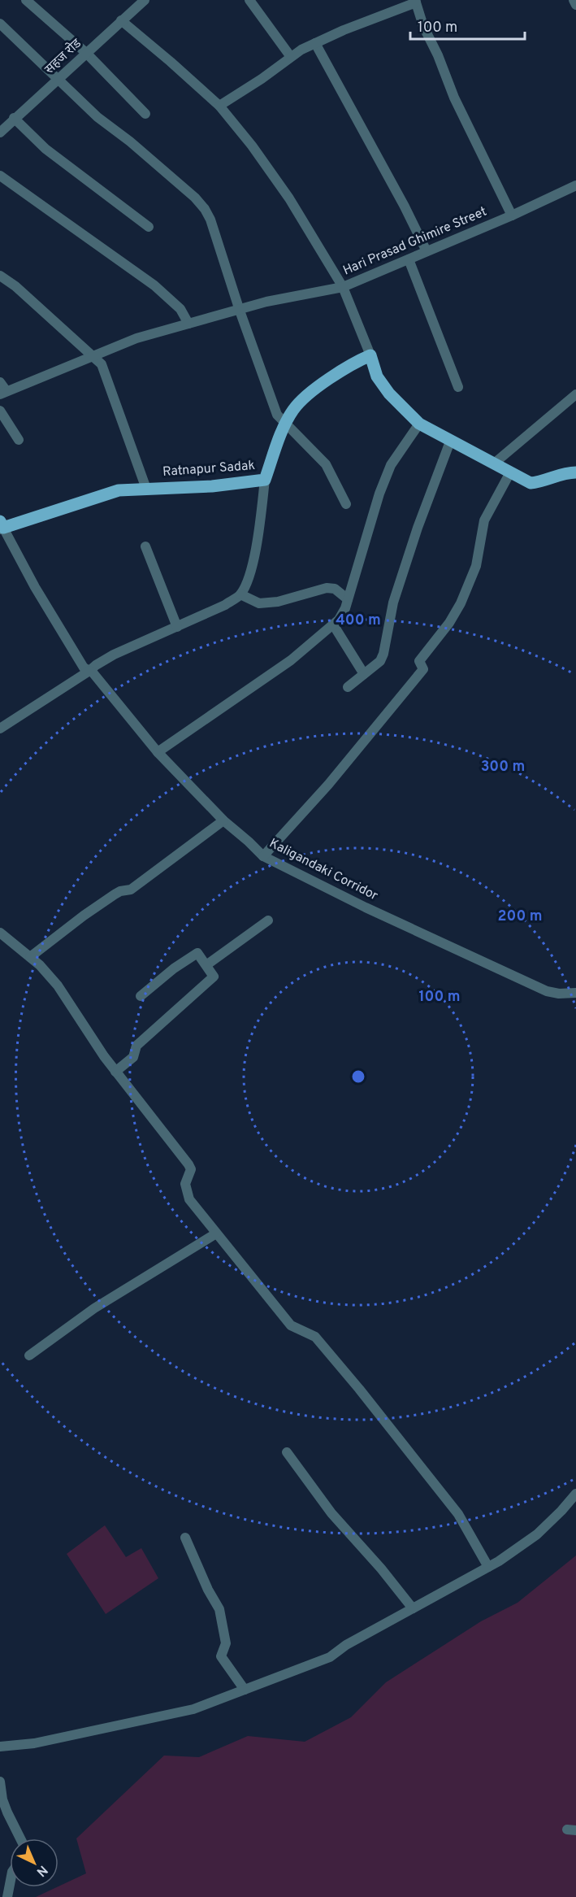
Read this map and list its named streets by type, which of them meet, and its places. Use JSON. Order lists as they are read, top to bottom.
{
  "streets": {
    "main road": ["Ratnapur Sadak"],
    "street": ["सहज रोड", "Hari Prasad Ghimire Street", "Kaligandaki Corridor"]
  },
  "crossings": [
    ["सहज रोड", "Hari Prasad Ghimire Street"],
    ["Ratnapur Sadak", "Kaligandaki Corridor"]
  ],
  "scale_bar": "100 m",
  "north": "bottom right",
  "rings": [
    "400 m",
    "300 m",
    "200 m",
    "100 m"
  ]
}
